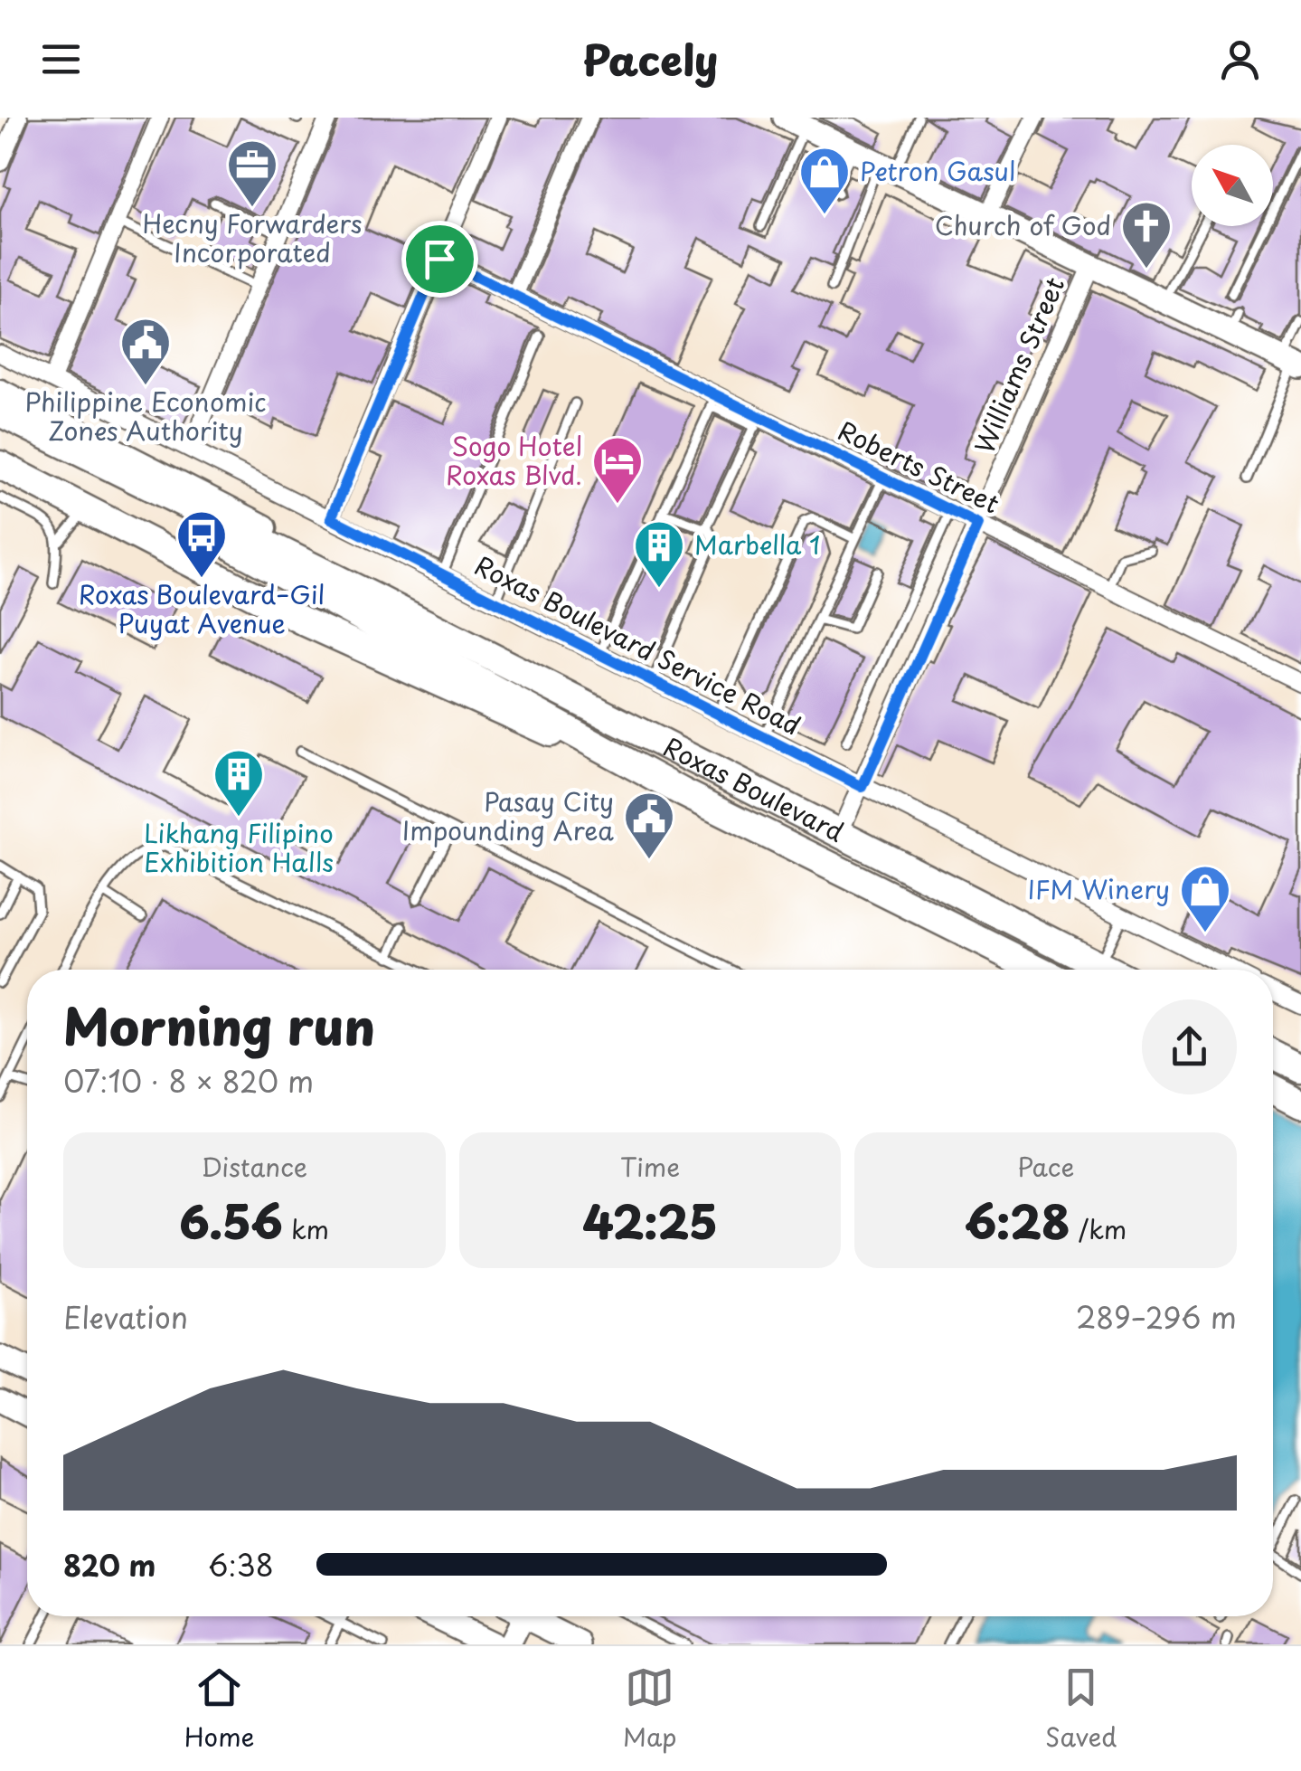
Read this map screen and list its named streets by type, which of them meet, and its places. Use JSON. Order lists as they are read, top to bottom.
{
  "streets": {
    "main road": ["Roxas Boulevard"],
    "street": ["Williams Street", "Roberts Street", "Roxas Boulevard Service Road"]
  },
  "crossings": [
    ["Williams Street", "Roberts Street"],
    ["Williams Street", "Roxas Boulevard Service Road"],
    ["Williams Street", "Roxas Boulevard"]
  ],
  "places": {
    "office": ["Hecny Forwarders Incorporated"],
    "shop": ["Petron Gasul", "IFM Winery"],
    "church": ["Church of God"],
    "public building": ["Philippine Economic Zones Authority", "Pasay City Impounding Area"],
    "hotel": ["Sogo Hotel Roxas Blvd."],
    "bus stop": ["Roxas Boulevard–Gil Puyat Avenue"],
    "building": ["Marbella 1", "Likhang Filipino Exhibition Halls"]
  },
  "north": "top left",
  "page": {
    "header": "Pacely",
    "heading": ["Morning run", "07:10 · 8 × 820 m"],
    "stats": [
      ["Distance", "6.56 km"],
      ["Time", "42:25"],
      ["Pace", "6:28 /km"]
    ],
    "chart": ["Elevation", "289–296 m"],
    "list": [
      {
        "name": "820 m",
        "note": "6:38"
      }
    ],
    "tabs": ["Home", "Map", "Saved"]
  }
}
